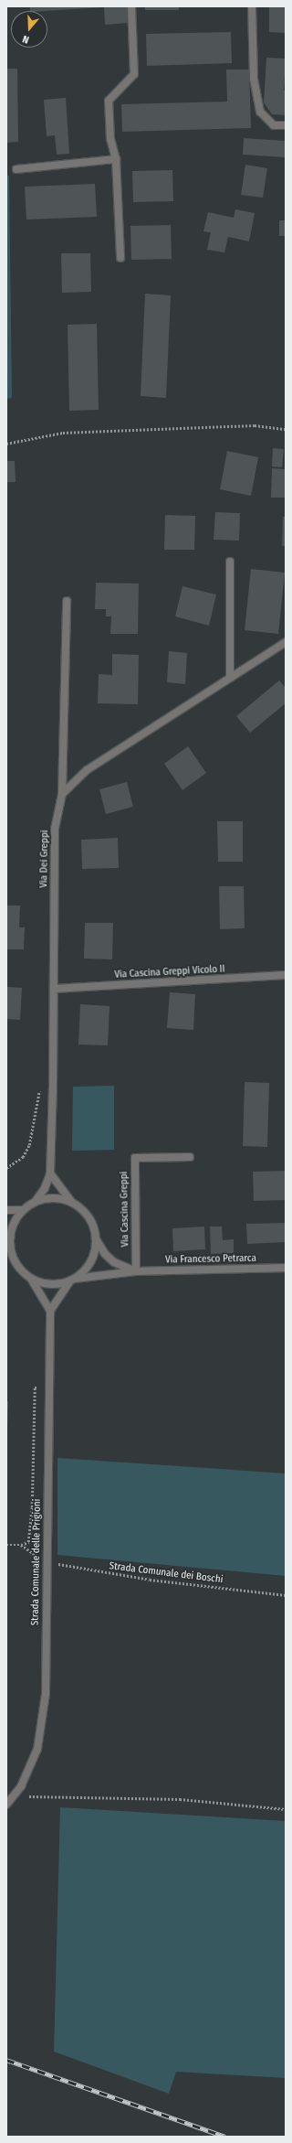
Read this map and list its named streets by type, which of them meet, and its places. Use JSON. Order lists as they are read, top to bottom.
{
  "streets": {
    "street": [
      "Via Dei Greppi",
      "Via Cascina Greppi Vicolo II",
      "Via Cascina Greppi",
      "Via Francesco Petrarca",
      "Strada Comunale delle Prigioni"
    ],
    "path": ["Strada Comunale dei Boschi"]
  },
  "crossings": [
    ["Via Dei Greppi", "Via Cascina Greppi Vicolo II"],
    ["Via Dei Greppi", "Via Francesco Petrarca"],
    ["Via Cascina Greppi", "Via Francesco Petrarca"],
    ["Strada Comunale delle Prigioni", "Strada Comunale dei Boschi"]
  ],
  "north": "bottom"
}
